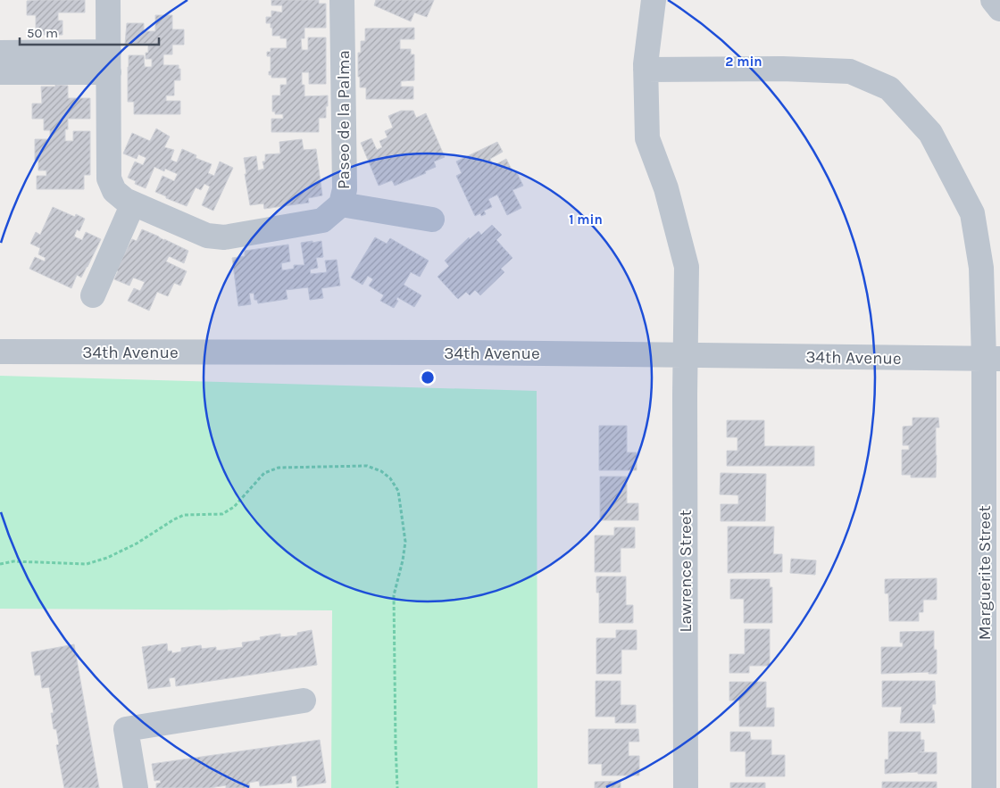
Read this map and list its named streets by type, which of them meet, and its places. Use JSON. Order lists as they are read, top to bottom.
{
  "streets": {
    "street": [
      "Paseo de la Palma",
      "34th Avenue",
      "Lawrence Street",
      "Marguerite Street"
    ]
  },
  "crossings": [
    ["34th Avenue", "Lawrence Street"],
    ["34th Avenue", "Marguerite Street"],
    ["Lawrence Street", "Marguerite Street"]
  ],
  "scale_bar": "50 m",
  "rings": ["2 min", "1 min"]
}
